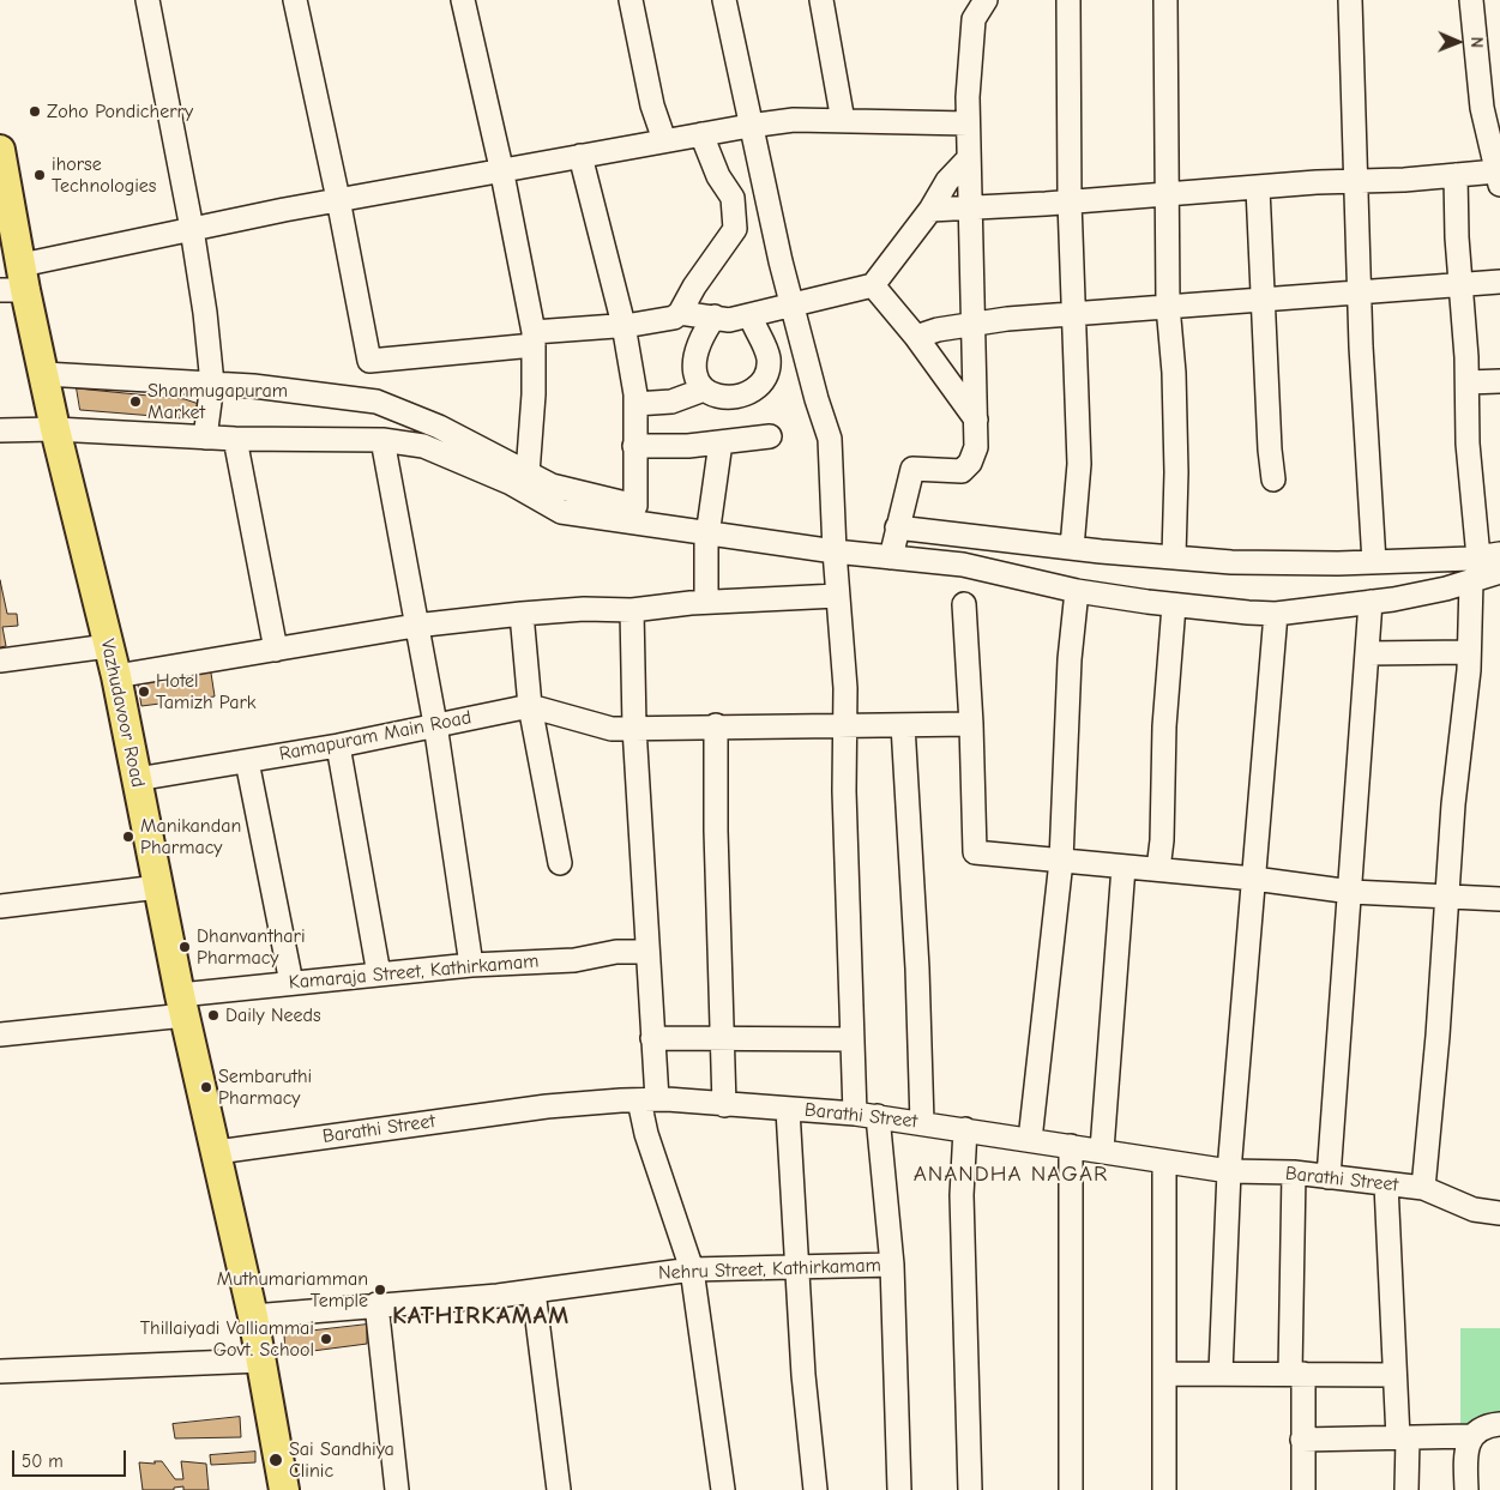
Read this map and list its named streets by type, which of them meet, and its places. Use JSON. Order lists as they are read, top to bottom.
{
  "streets": {
    "main road": ["Vazhudavoor Road"],
    "street": [
      "Ramapuram Main Road",
      "Kamaraja Street, Kathirkamam",
      "Barathi Street",
      "Nehru Street, Kathirkamam"
    ]
  },
  "crossings": [
    ["Vazhudavoor Road", "Ramapuram Main Road"],
    ["Vazhudavoor Road", "Kamaraja Street, Kathirkamam"],
    ["Vazhudavoor Road", "Barathi Street"],
    ["Vazhudavoor Road", "Nehru Street, Kathirkamam"]
  ],
  "districts": ["ANANDHA NAGAR", "KATHIRKAMAM"],
  "places": [
    "Zoho Pondicherry",
    "ihorse Technologies",
    "Shanmugapuram Market",
    "Hotel Tamizh Park",
    "Manikandan Pharmacy",
    "Dhanvanthari Pharmacy",
    "Daily Needs",
    "Sembaruthi Pharmacy",
    "Muthumariamman Temple",
    "Thillaiyadi Valliammai Govt. School",
    "Sai Sandhiya Clinic"
  ],
  "scale_bar": "50 m",
  "north": "right"
}
